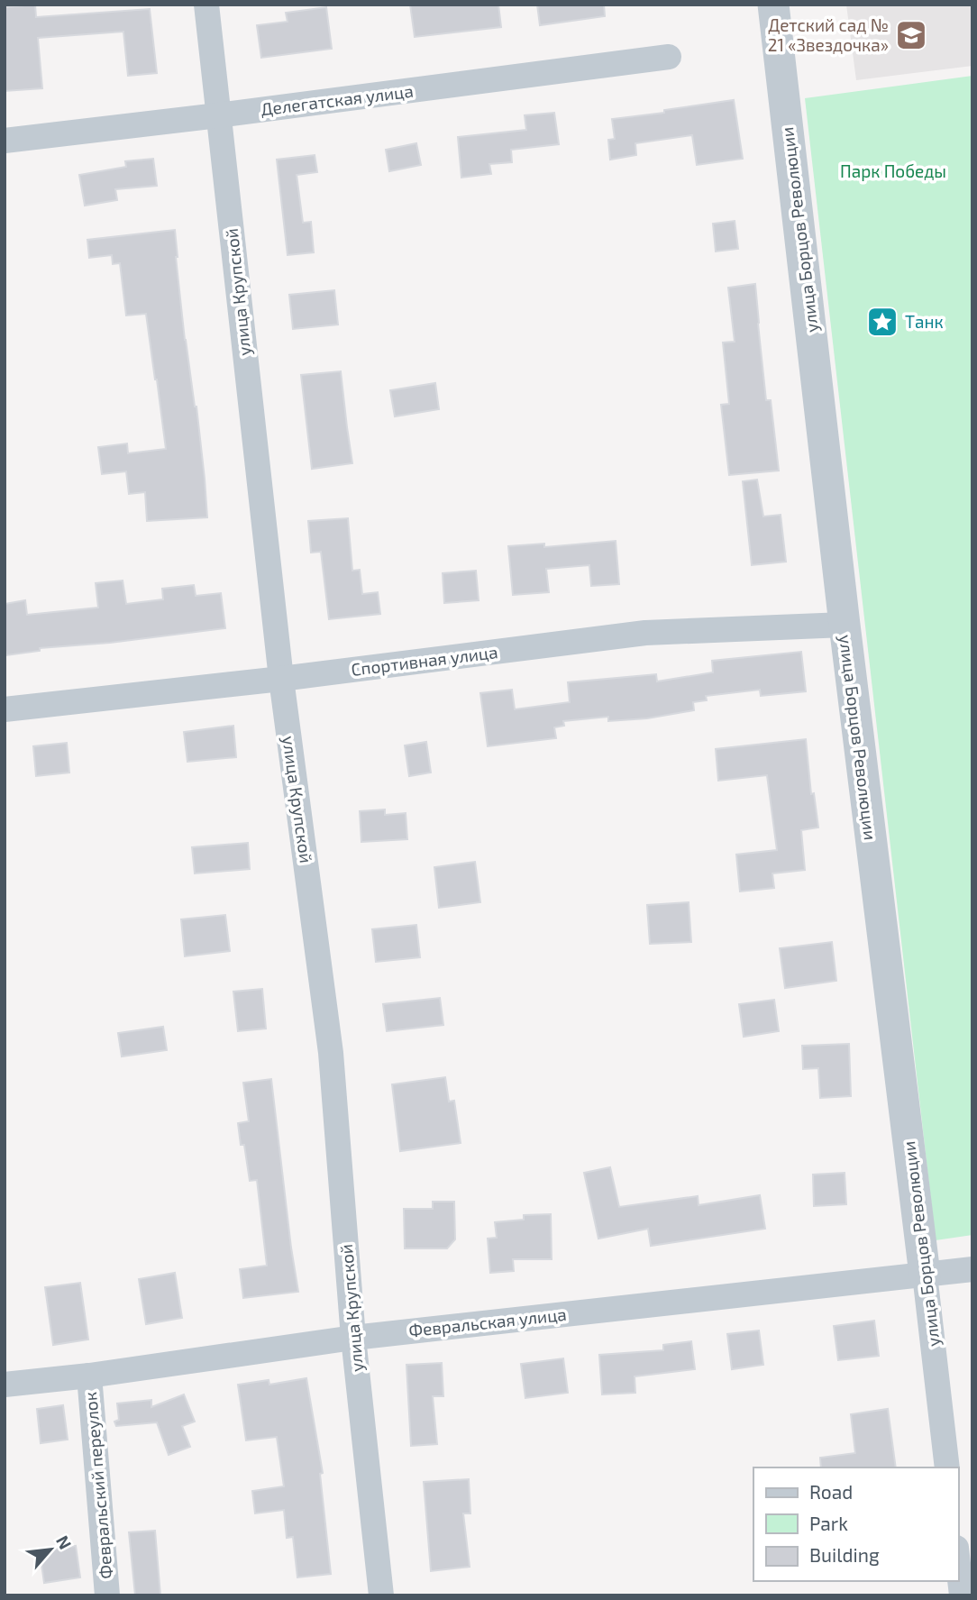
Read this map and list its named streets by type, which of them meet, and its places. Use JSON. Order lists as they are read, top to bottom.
{
  "streets": {
    "street": [
      "Делегатская улица",
      "улица Борцов Революции",
      "улица Крупской",
      "Спортивная улица",
      "Февральская улица",
      "Февральский переулок"
    ]
  },
  "crossings": [
    ["Делегатская улица", "улица Крупской"],
    ["улица Борцов Революции", "Спортивная улица"],
    ["улица Борцов Революции", "Февральская улица"],
    ["улица Крупской", "Спортивная улица"],
    ["улица Крупской", "Февральская улица"],
    ["Февральская улица", "Февральский переулок"]
  ],
  "parks": ["Парк Победы"],
  "places": {
    "school or university": ["Детский сад № 21 «Звездочка»"],
    "place": ["Танк"]
  },
  "legend": ["Road", "Park", "Building"],
  "north": "top right"
}
